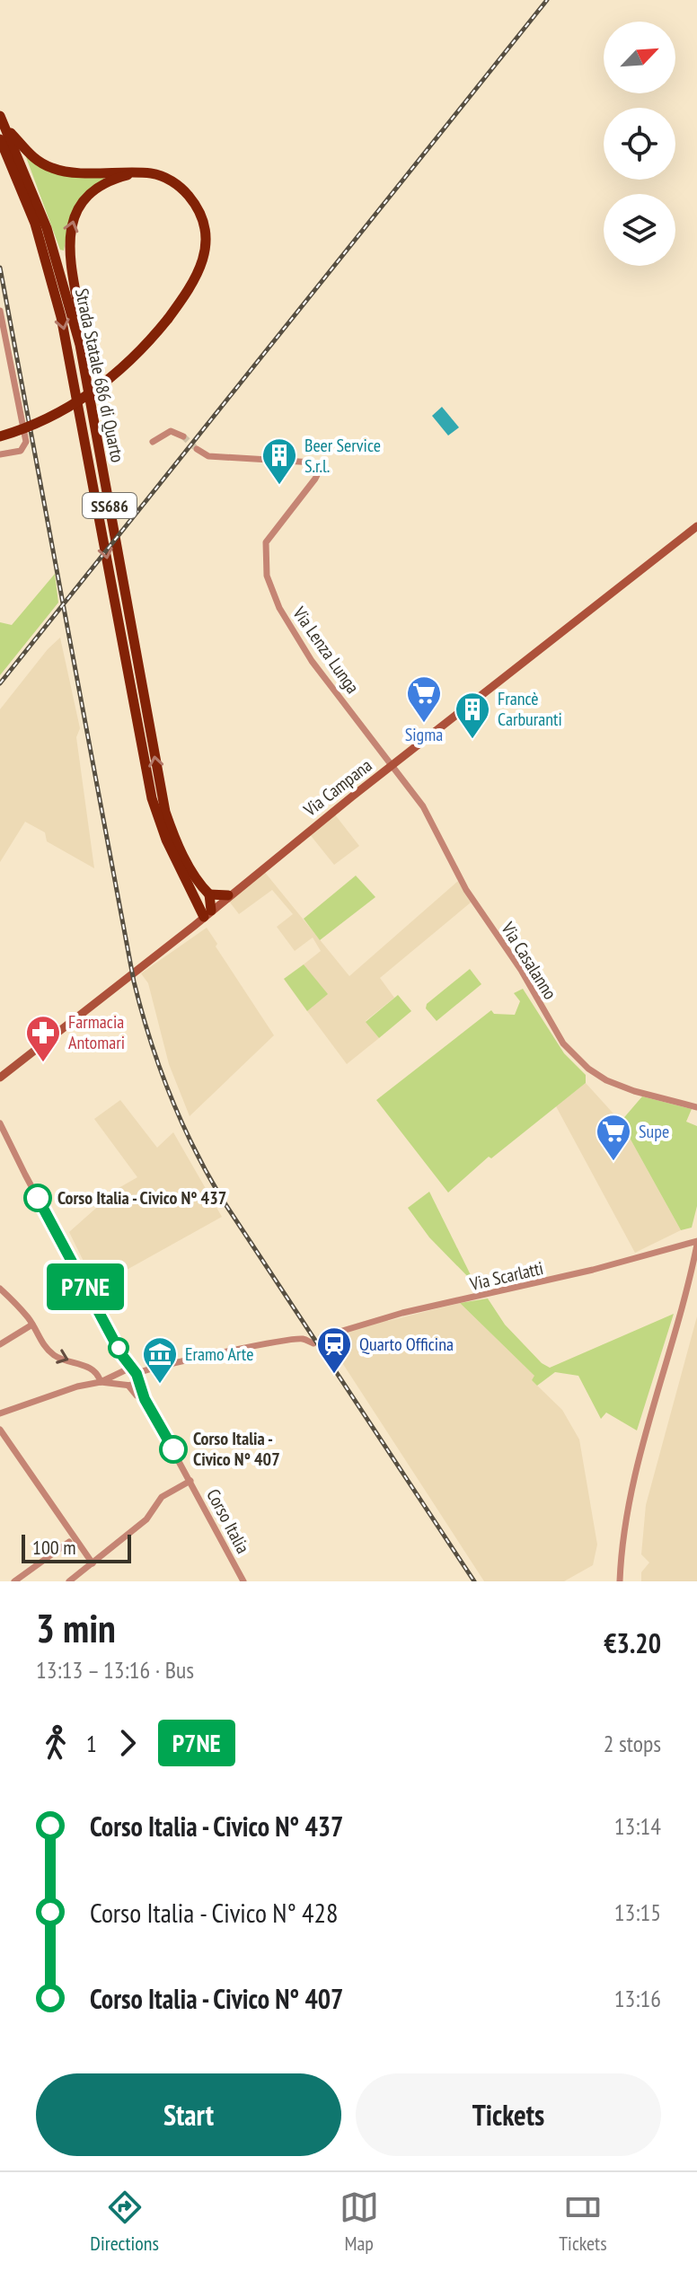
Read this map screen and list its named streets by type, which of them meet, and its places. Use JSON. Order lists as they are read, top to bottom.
{
  "streets": {
    "highway": ["Strada Statale 686 di Quarto", "SS686"],
    "main road": ["Via Campana"],
    "street": [
      "Via Lenza Lunga",
      "Via Casalanno",
      "Via Scarlatti",
      "Corso Italia"
    ]
  },
  "crossings": [
    ["Strada Statale 686 di Quarto", "Via Campana"],
    ["Via Lenza Lunga", "Via Campana"],
    ["Via Lenza Lunga", "Via Casalanno"],
    ["Via Campana", "Via Casalanno"]
  ],
  "places": {
    "building": ["Beer Service S.r.l.", "Francè Carburanti"],
    "supermarket": ["Sigma", "Supe"],
    "pharmacy": ["Farmacia Antomari"],
    "other": ["Corso Italia - Civico N° 437", "Corso Italia - Civico N° 407"],
    "station": ["Quarto Officina"],
    "museum": ["Eramo Arte"]
  },
  "lines": ["bus line P7NE"],
  "scale_bar": "100 m",
  "north": "top right",
  "page": {
    "on_map": "P7NE",
    "scale": "100 m",
    "heading": ["3 min", "13:13 – 13:16 · Bus", "€3.20"],
    "legs": ["1", "P7NE", "2 stops"],
    "list": [
      {
        "name": "Corso Italia - Civico N° 437",
        "value": "13:14"
      },
      {
        "name": "Corso Italia - Civico N° 428",
        "value": "13:15"
      },
      {
        "name": "Corso Italia - Civico N° 407",
        "value": "13:16"
      }
    ],
    "buttons": ["Start", "Tickets"],
    "tabs": ["Directions", "Map", "Tickets"]
  }
}
